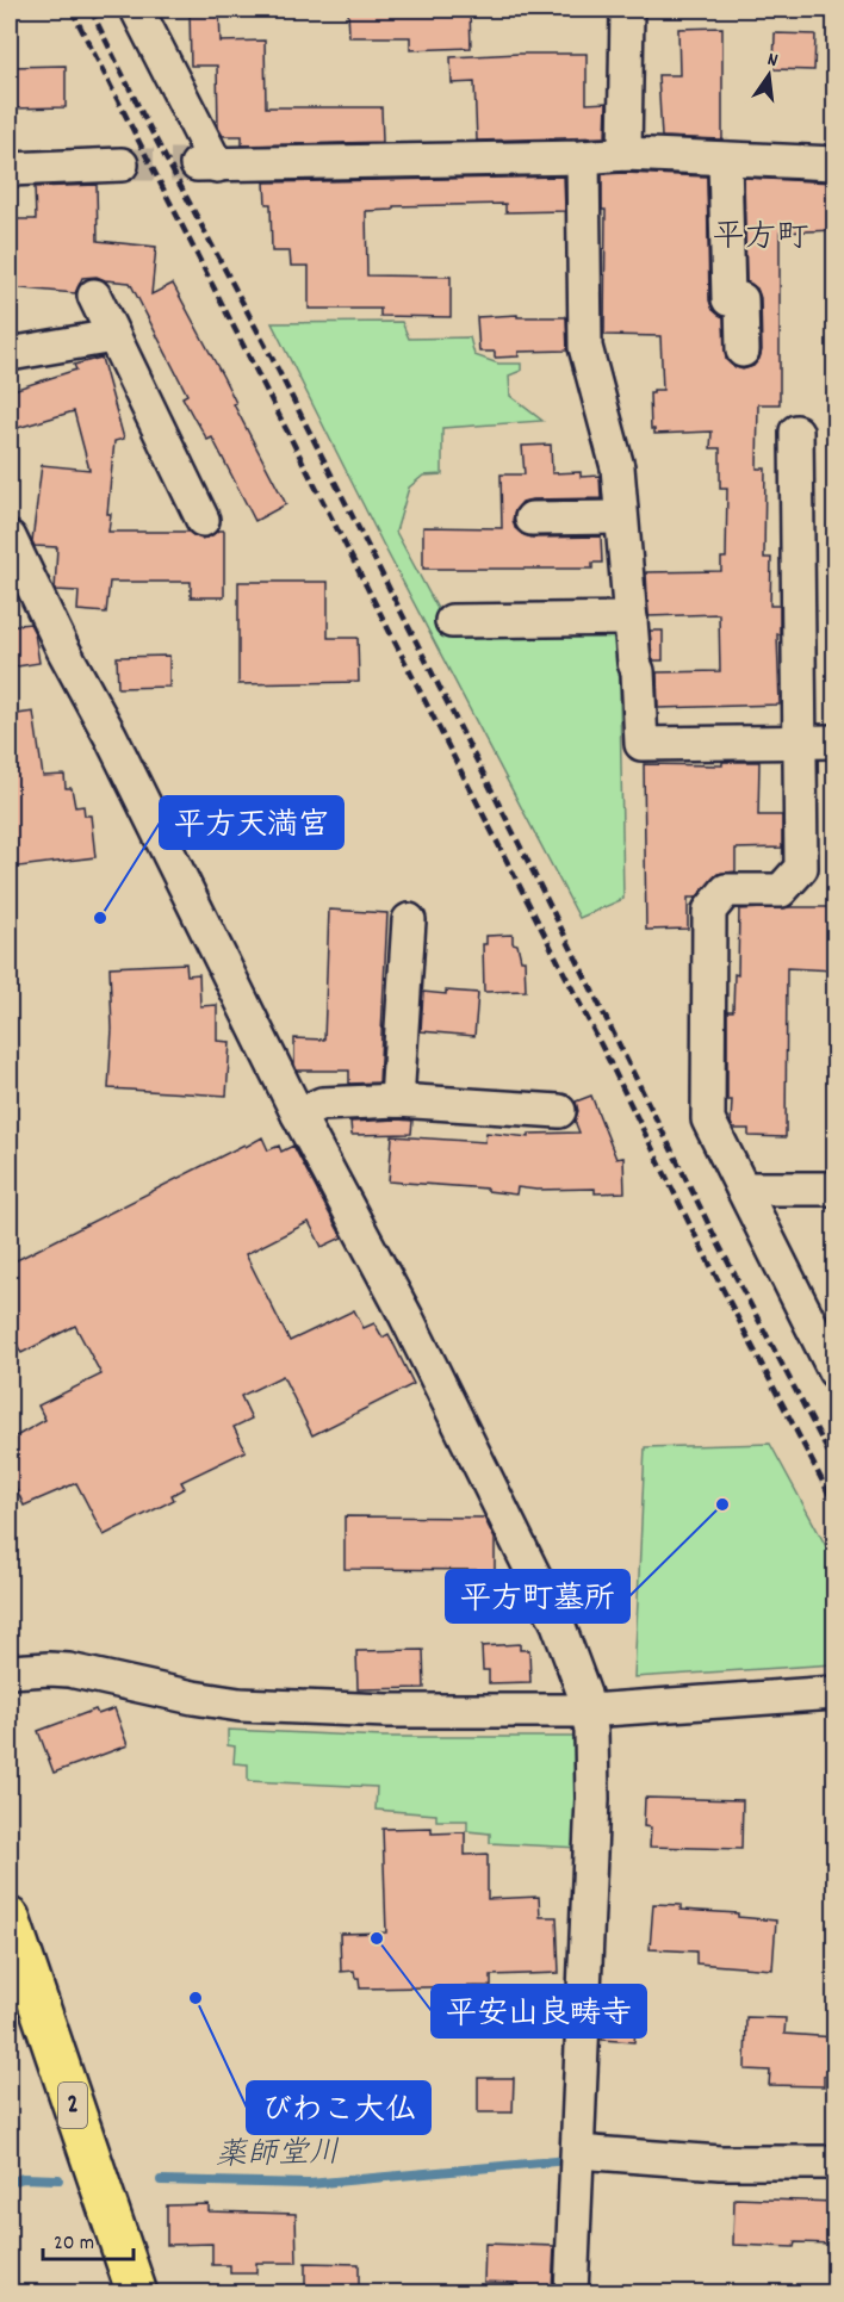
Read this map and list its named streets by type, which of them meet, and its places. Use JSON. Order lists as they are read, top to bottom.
{
  "streets": {
    "main road": ["2"]
  },
  "districts": ["平方町"],
  "water": ["薬師堂川"],
  "places": [
    "平方天満宮",
    "平方町墓所",
    "平安山良畴寺",
    "びわこ大仏"
  ],
  "scale_bar": "20 m",
  "north": "top"
}
